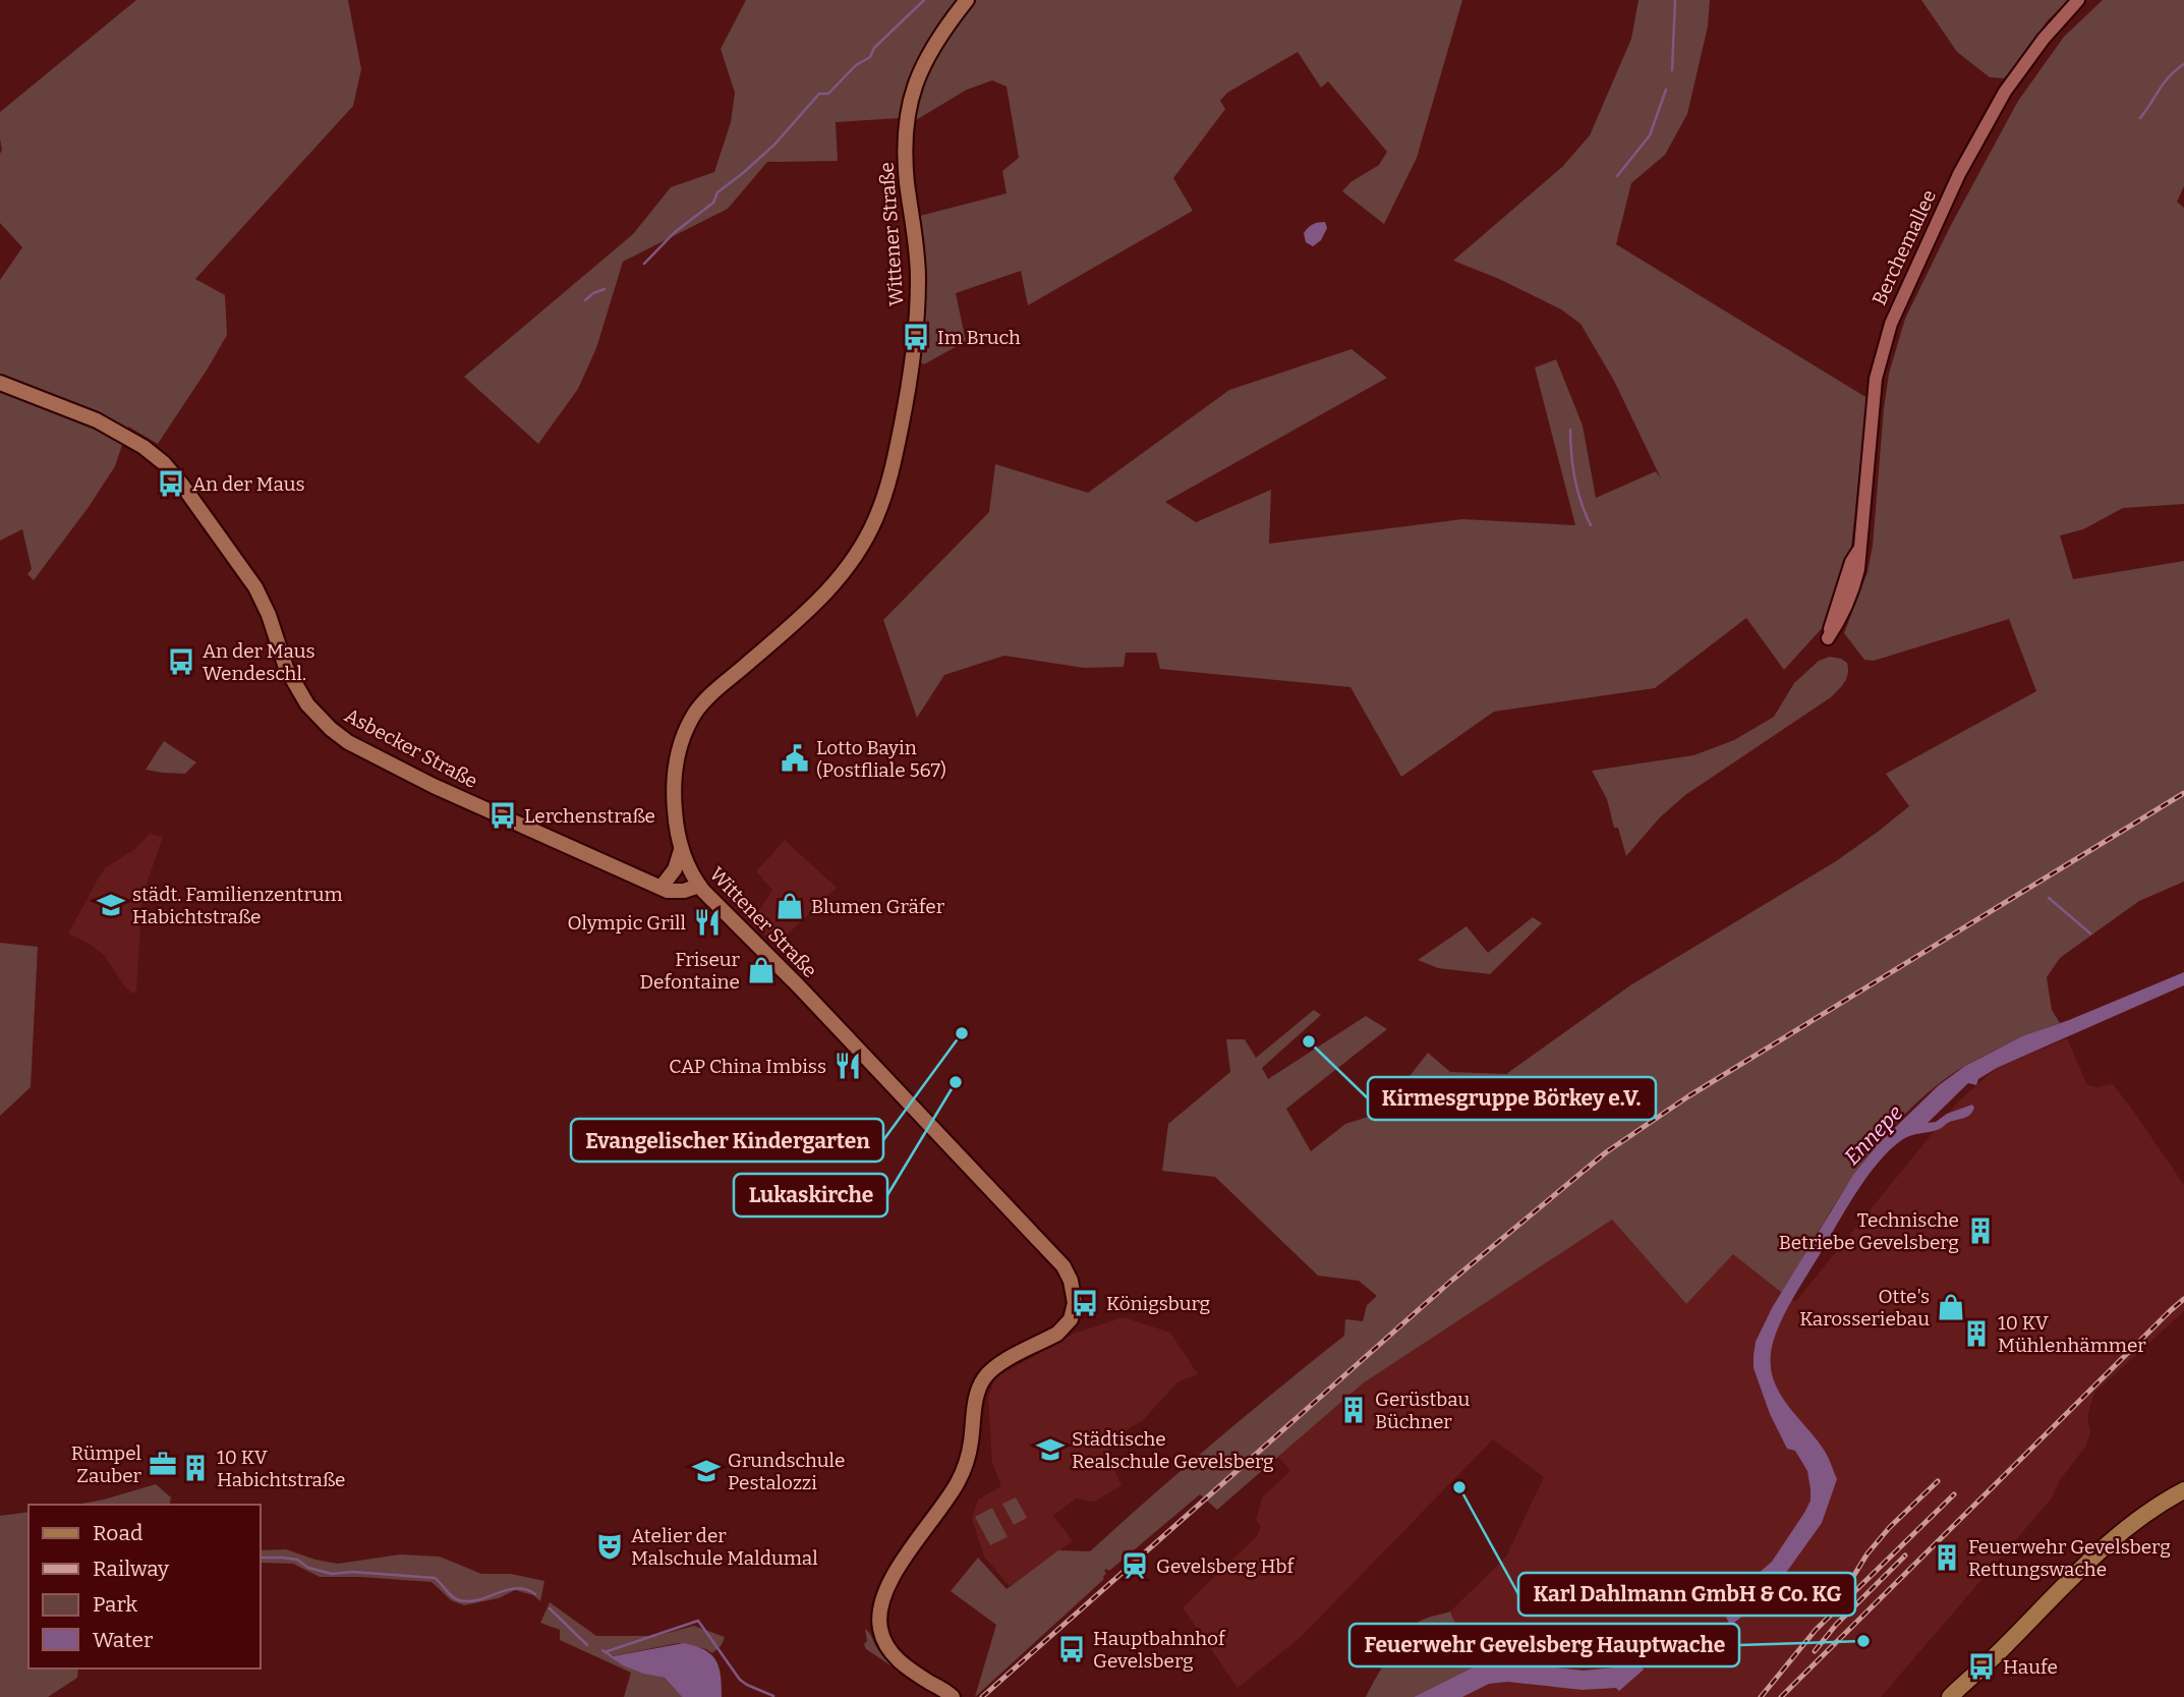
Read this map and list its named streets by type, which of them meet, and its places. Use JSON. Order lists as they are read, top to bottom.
{
  "streets": {
    "main road": ["Wittener Straße", "Asbecker Straße"],
    "street": ["Berchemallee"]
  },
  "water": ["Ennepe"],
  "places": {
    "bus stop": [
      "Im Bruch",
      "An der Maus",
      "An der Maus Wendeschl.",
      "Lerchenstraße",
      "Königsburg",
      "Hauptbahnhof Gevelsberg",
      "Haufe"
    ],
    "public building": ["Lotto Bayin (Postfliale 567)"],
    "school or university": ["städt. Familienzentrum Habichtstraße", "Städtische Realschule Gevelsberg", "Grundschule Pestalozzi"],
    "shop": ["Blumen Gräfer", "Friseur Defontaine", "Otte's Karosseriebau"],
    "restaurant": ["Olympic Grill", "CAP China Imbiss"],
    "other": [
      "Evangelischer Kindergarten",
      "Kirmesgruppe Börkey e.V.",
      "Lukaskirche",
      "Karl Dahlmann GmbH & Co. KG",
      "Feuerwehr Gevelsberg Hauptwache"
    ],
    "building": [
      "Technische Betriebe Gevelsberg",
      "10 KV Mühlenhämmer",
      "Gerüstbau Büchner",
      "10 KV Habichtstraße",
      "Feuerwehr Gevelsberg Rettungswache"
    ],
    "office": ["Rümpel Zauber"],
    "theatre": ["Atelier der Malschule Maldumal"],
    "station": ["Gevelsberg Hbf"]
  },
  "legend": [
    "Road",
    "Railway",
    "Park",
    "Water"
  ]
}
